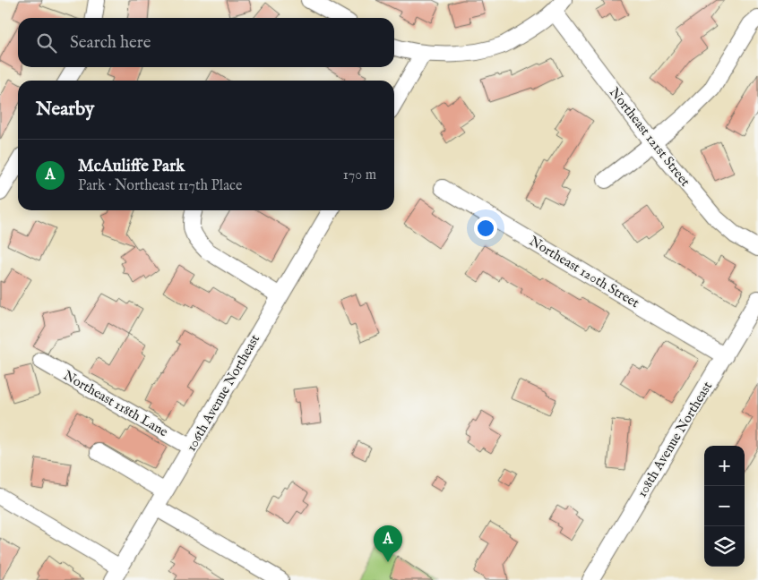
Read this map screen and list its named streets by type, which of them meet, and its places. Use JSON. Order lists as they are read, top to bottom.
{
  "streets": {
    "street": [
      "Northeast 121st Street",
      "Northeast 120th Street",
      "106th Avenue Northeast",
      "Northeast 118th Lane",
      "108th Avenue Northeast"
    ]
  },
  "crossings": [
    ["Northeast 120th Street", "108th Avenue Northeast"],
    ["106th Avenue Northeast", "Northeast 118th Lane"]
  ],
  "page": {
    "search": "Search here",
    "heading": "Nearby",
    "list": [
      {
        "mark": "A",
        "name": "McAuliffe Park",
        "note": "Park · Northeast 117th Place",
        "value": "170 m"
      }
    ],
    "map_buttons": ["+", "−"],
    "pins": "A"
  }
}
